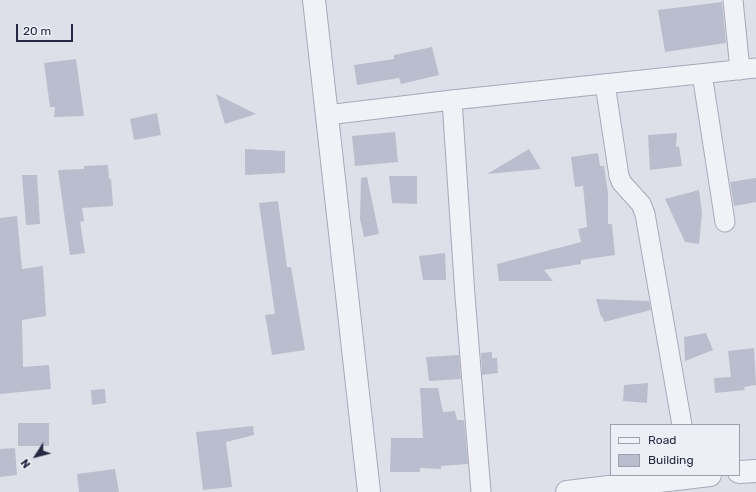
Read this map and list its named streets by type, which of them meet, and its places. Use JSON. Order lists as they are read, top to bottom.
{
  "legend": ["Road", "Building"],
  "scale_bar": "20 m",
  "north": "bottom left"
}
